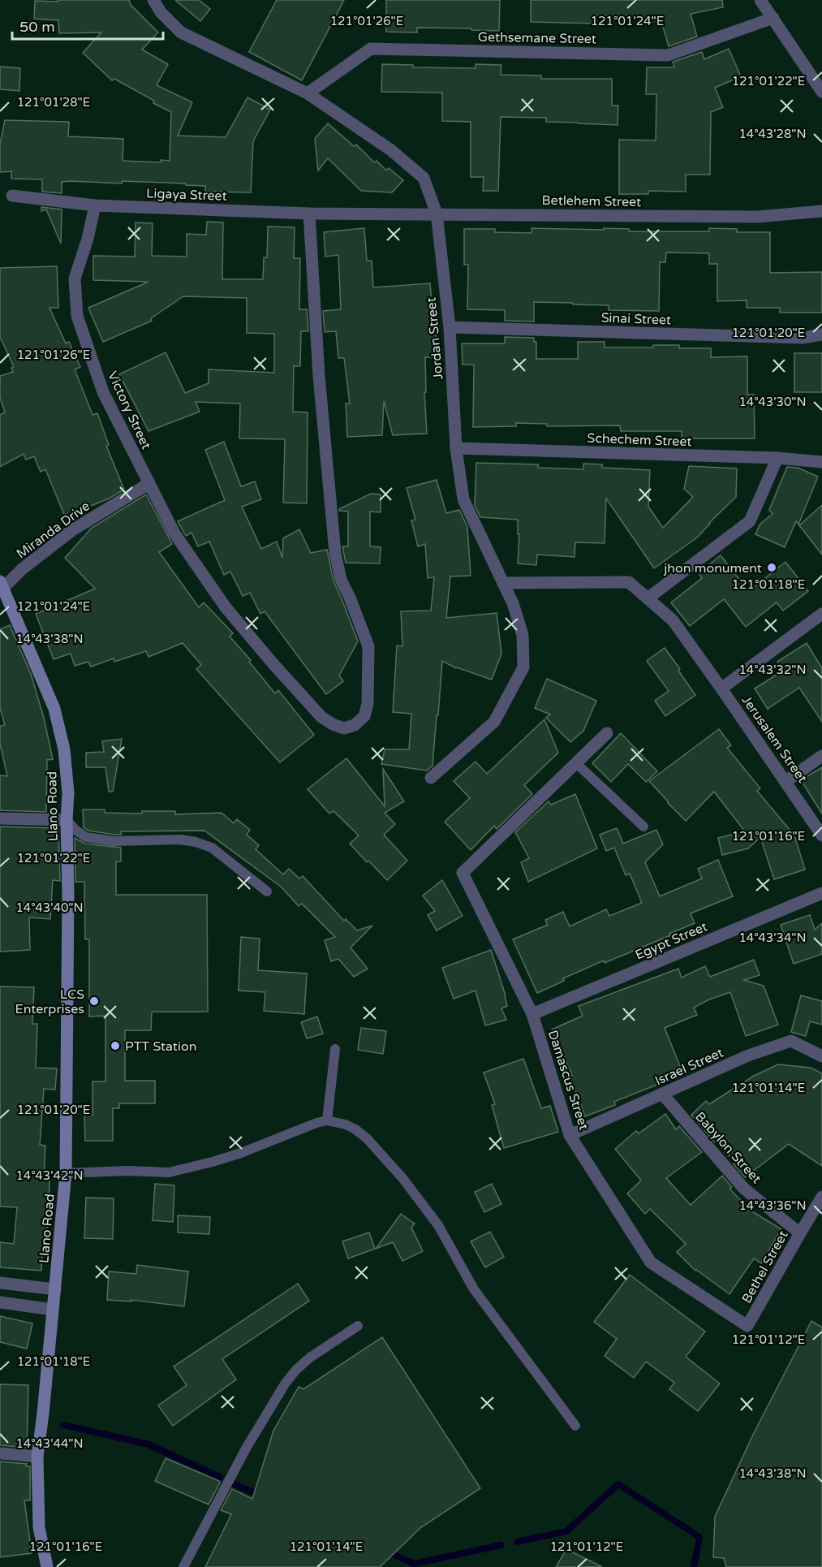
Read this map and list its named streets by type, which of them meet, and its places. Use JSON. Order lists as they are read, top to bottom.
{
  "streets": {
    "main road": ["Llano Road"],
    "street": [
      "Gethsemane Street",
      "Ligaya Street",
      "Betlehem Street",
      "Sinai Street",
      "Jordan Street",
      "Victory Street",
      "Schechem Street",
      "Miranda Drive",
      "Jerusalem Street",
      "Egypt Street",
      "Israel Street",
      "Damascus Street",
      "Babylon Street",
      "Bethel Street"
    ]
  },
  "crossings": [
    ["Gethsemane Street", "Jordan Street"],
    ["Ligaya Street", "Betlehem Street"],
    ["Ligaya Street", "Victory Street"],
    ["Betlehem Street", "Jordan Street"],
    ["Sinai Street", "Jordan Street"],
    ["Jordan Street", "Schechem Street"],
    ["Jordan Street", "Jerusalem Street"],
    ["Victory Street", "Miranda Drive"],
    ["Miranda Drive", "Llano Road"],
    ["Egypt Street", "Damascus Street"],
    ["Israel Street", "Damascus Street"],
    ["Israel Street", "Babylon Street"],
    ["Damascus Street", "Bethel Street"],
    ["Babylon Street", "Bethel Street"]
  ],
  "places": ["jhon monument", "LCS Enterprises", "PTT Station"],
  "scale_bar": "50 m",
  "coordinates": [
    "121°01'26\"E",
    "121°01'24\"E",
    "121°01'22\"E",
    "121°01'28\"E",
    "14°43'28\"N",
    "121°01'20\"E",
    "14°43'30\"N",
    "121°01'18\"E",
    "14°43'38\"N",
    "14°43'32\"N",
    "121°01'16\"E",
    "14°43'40\"N",
    "14°43'34\"N",
    "121°01'14\"E",
    "14°43'42\"N",
    "14°43'36\"N",
    "121°01'12\"E",
    "14°43'44\"N"
  ]
}
